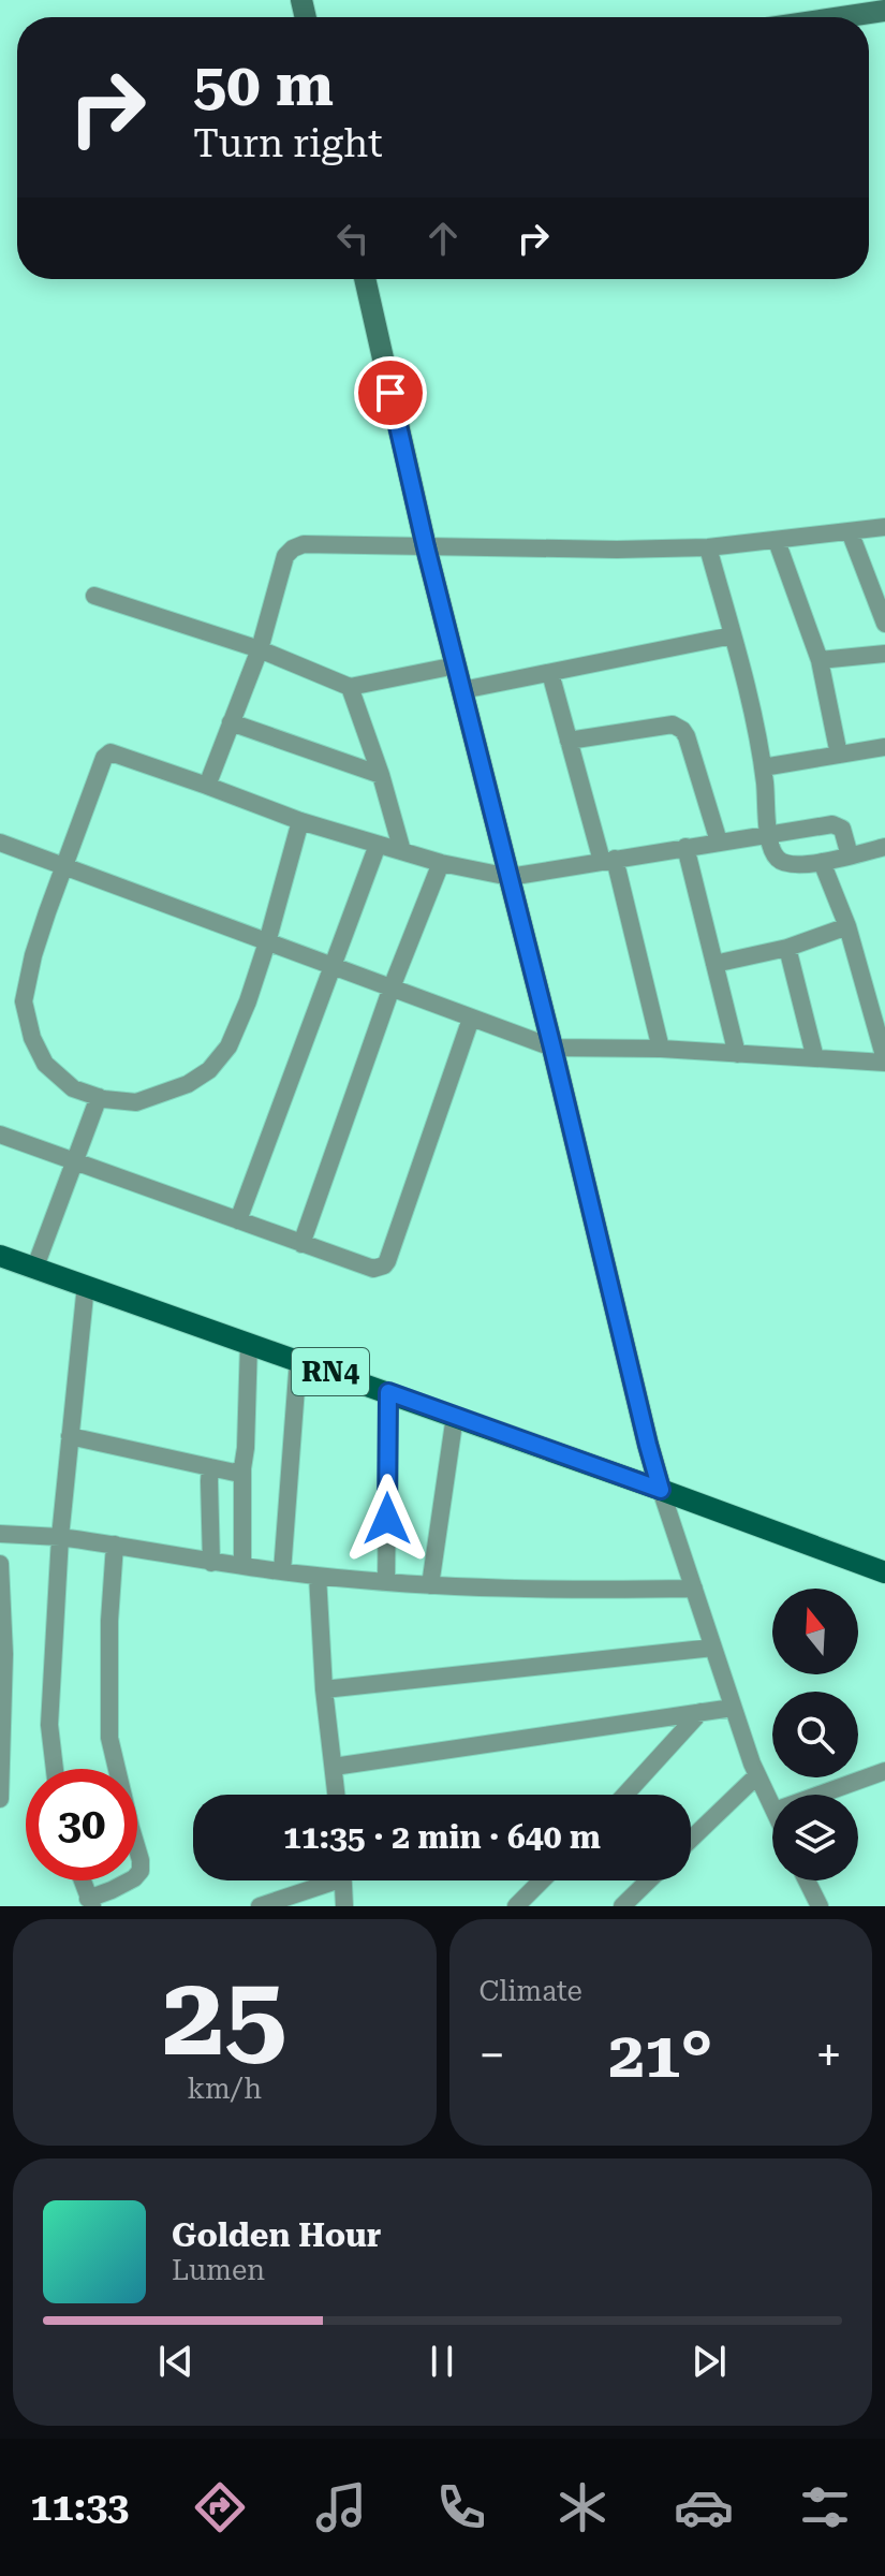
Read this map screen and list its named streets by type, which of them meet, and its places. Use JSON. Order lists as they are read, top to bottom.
{
  "streets": {
    "main road": ["RN4"]
  },
  "north": "top",
  "page": {
    "turn": ["50 m", "Turn right"],
    "limit": "30",
    "trip": "11:35 · 2 min · 640 m",
    "tile": [
      ["25", "km/h"],
      "Climate"
    ],
    "heat": ["−", "21°", "+"],
    "song": ["Golden Hour", "Lumen"],
    "tabs": "11:33"
  }
}
